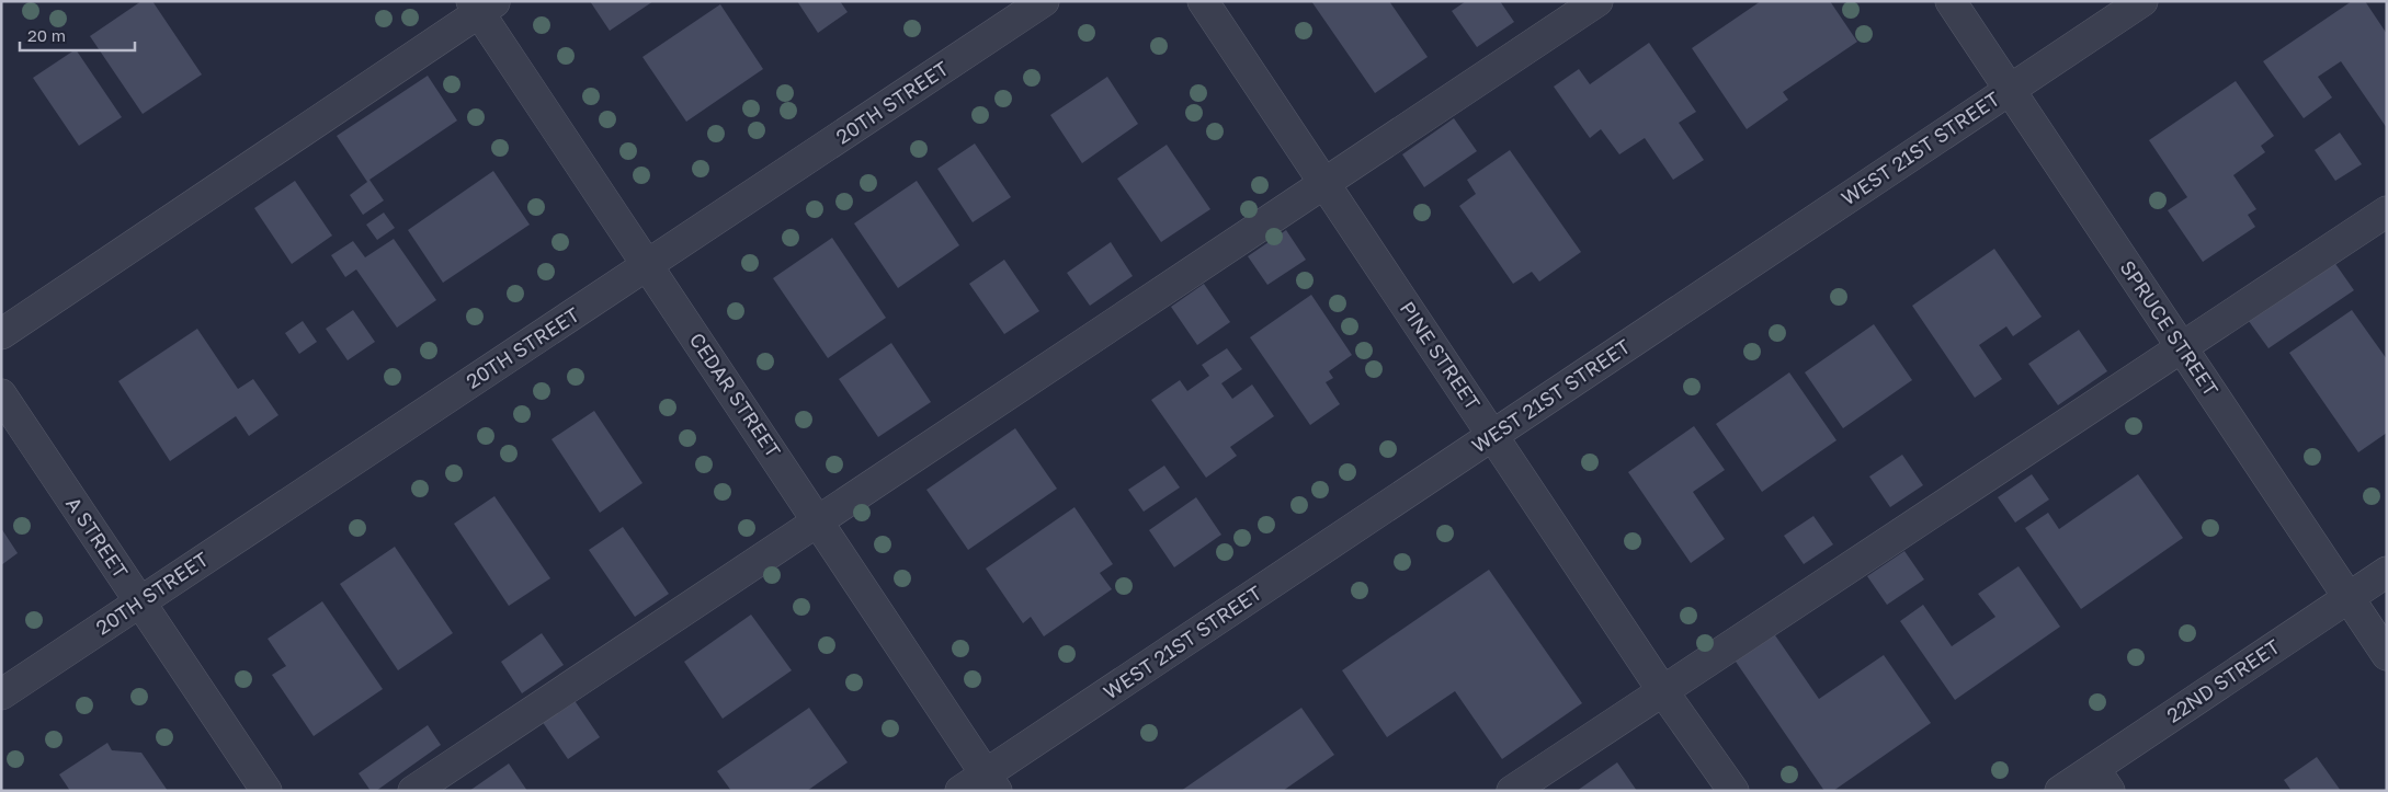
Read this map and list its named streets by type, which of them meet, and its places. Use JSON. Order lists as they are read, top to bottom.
{
  "streets": {
    "street": [
      "20TH STREET",
      "WEST 21ST STREET",
      "SPRUCE STREET",
      "PINE STREET",
      "CEDAR STREET",
      "A STREET",
      "22ND STREET"
    ]
  },
  "crossings": [
    ["20TH STREET", "CEDAR STREET"],
    ["20TH STREET", "A STREET"],
    ["WEST 21ST STREET", "SPRUCE STREET"],
    ["WEST 21ST STREET", "PINE STREET"],
    ["WEST 21ST STREET", "CEDAR STREET"],
    ["SPRUCE STREET", "22ND STREET"]
  ],
  "scale_bar": "20 m"
}
